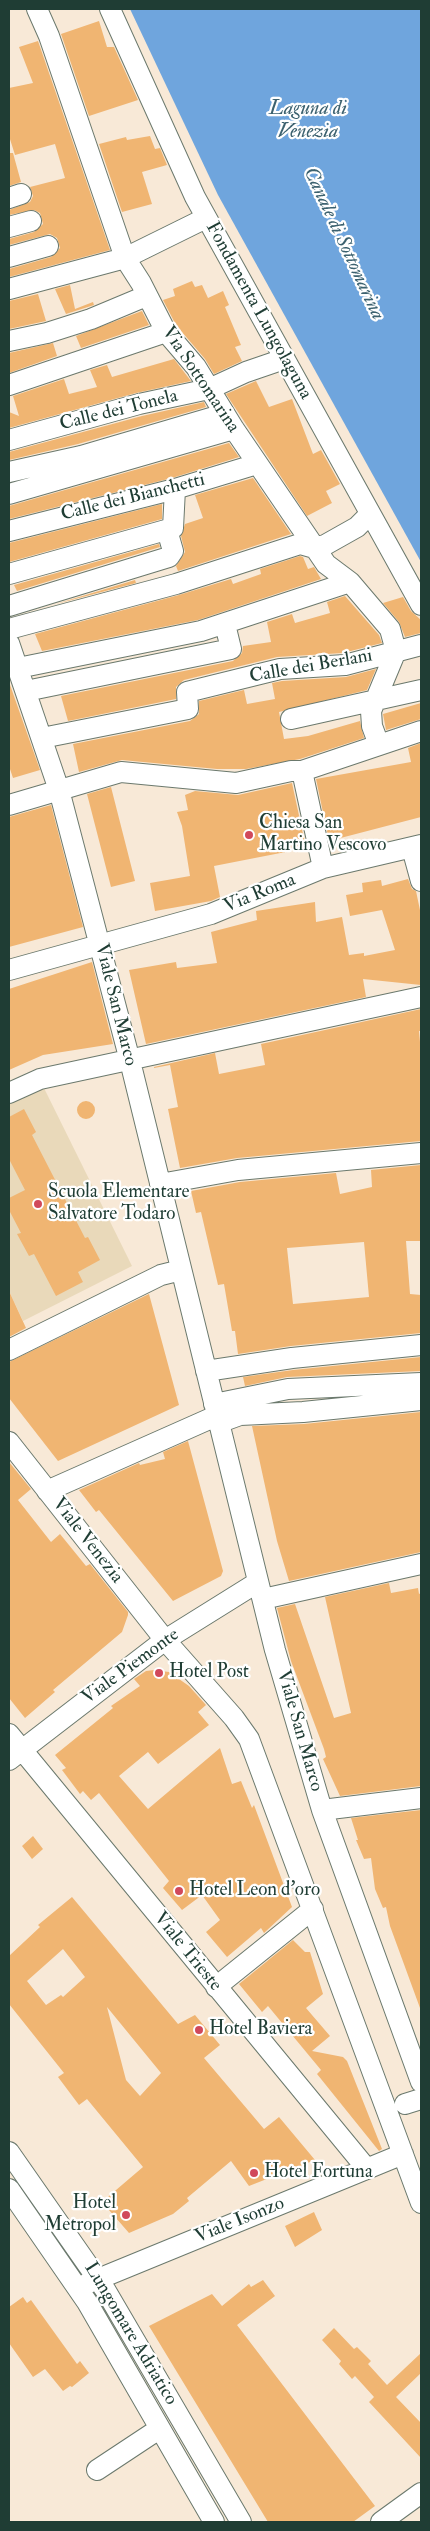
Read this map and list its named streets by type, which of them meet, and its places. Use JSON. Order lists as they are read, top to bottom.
{
  "streets": {
    "street": [
      "Fondamenta Lungolaguna",
      "Via Sottomarina",
      "Calle dei Tonela",
      "Calle dei Bianchetti",
      "Calle dei Berlani",
      "Via Roma",
      "Viale San Marco",
      "Viale Venezia",
      "Viale Piemonte",
      "Viale Trieste",
      "Viale Isonzo",
      "Lungomare Adriatico"
    ]
  },
  "crossings": [
    ["Fondamenta Lungolaguna", "Calle dei Tonela"],
    ["Via Sottomarina", "Calle dei Tonela"],
    ["Via Sottomarina", "Calle dei Bianchetti"],
    ["Via Sottomarina", "Calle dei Berlani"],
    ["Calle dei Berlani", "Viale San Marco"],
    ["Via Roma", "Viale San Marco"],
    ["Viale San Marco", "Viale Piemonte"],
    ["Viale Venezia", "Viale Piemonte"],
    ["Viale Piemonte", "Viale Trieste"],
    ["Viale Trieste", "Viale Isonzo"],
    ["Viale Isonzo", "Lungomare Adriatico"]
  ],
  "water": ["Laguna di Venezia", "Canale di Sottomarina"],
  "places": [
    "Chiesa San Martino Vescovo",
    "Scuola Elementare Salvatore Todaro",
    "Hotel Post",
    "Hotel Leon d'oro",
    "Hotel Baviera",
    "Hotel Fortuna",
    "Hotel Metropol"
  ]
}
